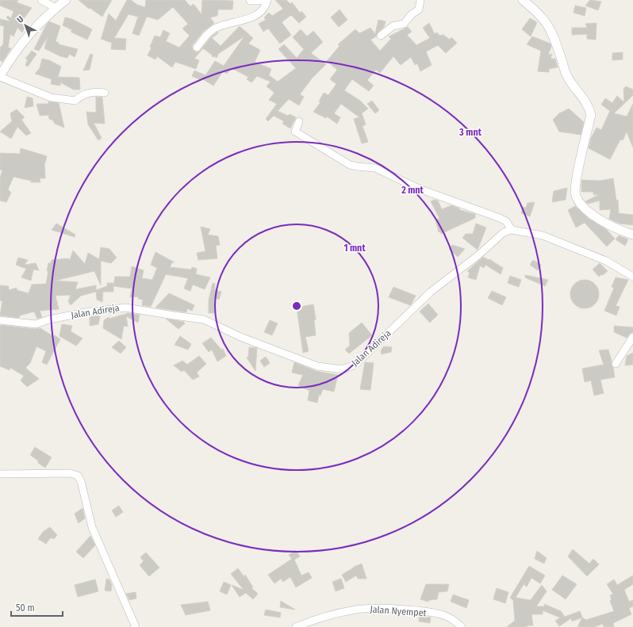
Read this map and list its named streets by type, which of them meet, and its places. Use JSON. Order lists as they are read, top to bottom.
{
  "streets": {
    "street": ["Jalan Adireja", "Jalan Nyempet"]
  },
  "scale_bar": "50 m",
  "north": "top left",
  "rings": ["3 mnt", "2 mnt", "1 mnt"]
}
